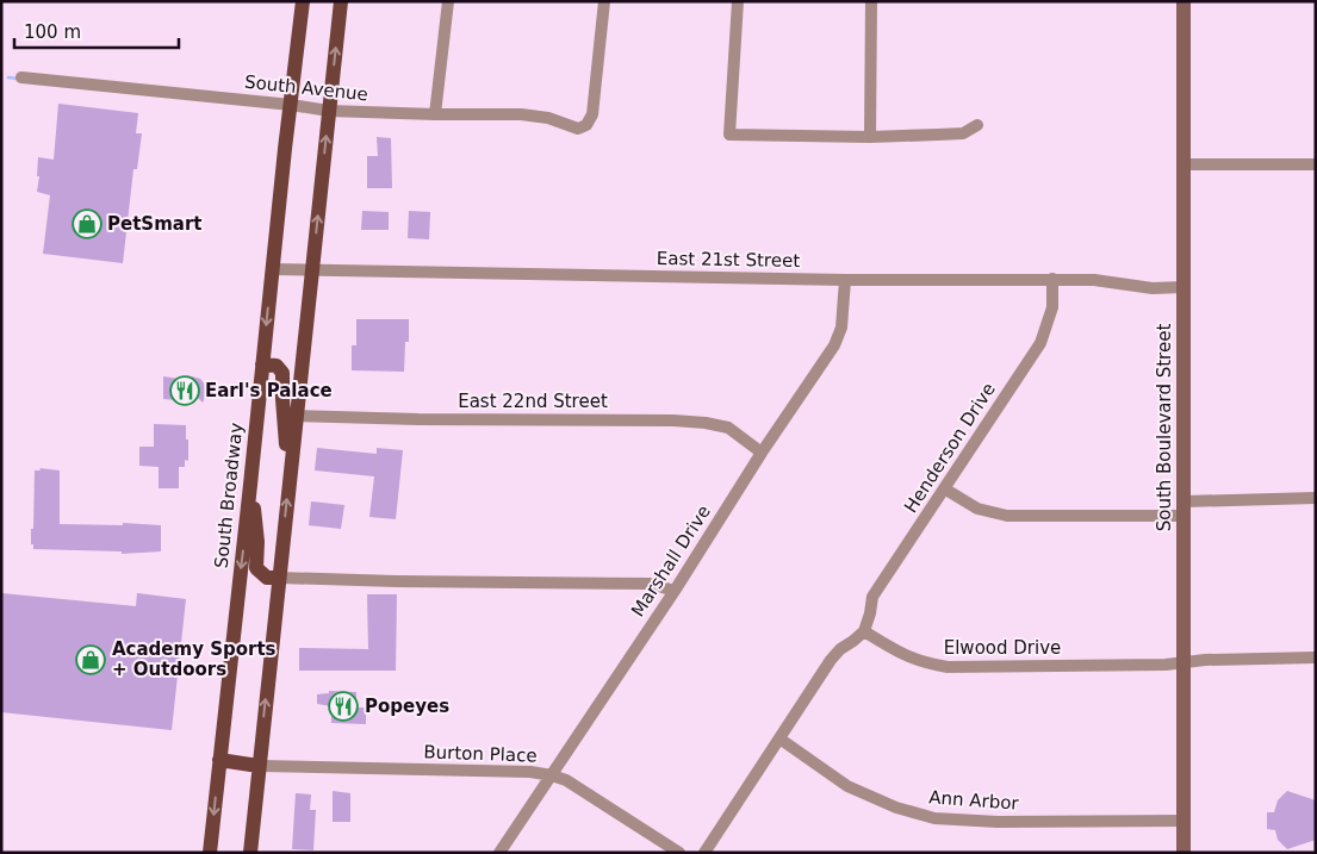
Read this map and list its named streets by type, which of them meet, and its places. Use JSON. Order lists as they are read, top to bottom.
{
  "streets": {
    "main road": ["South Boulevard Street", "South Broadway"],
    "street": [
      "South Avenue",
      "East 21st Street",
      "East 22nd Street",
      "Henderson Drive",
      "Marshall Drive",
      "Elwood Drive",
      "Burton Place",
      "Ann Arbor"
    ]
  },
  "crossings": [
    ["South Avenue", "South Broadway"],
    ["East 21st Street", "South Boulevard Street"],
    ["East 21st Street", "Henderson Drive"],
    ["East 21st Street", "South Broadway"],
    ["East 21st Street", "Marshall Drive"],
    ["East 22nd Street", "Marshall Drive"],
    ["South Boulevard Street", "Elwood Drive"],
    ["South Boulevard Street", "Ann Arbor"],
    ["Henderson Drive", "Elwood Drive"],
    ["Marshall Drive", "Burton Place"]
  ],
  "places": {
    "shop": ["PetSmart", "Academy Sports + Outdoors"],
    "restaurant": ["Earl's Palace", "Popeyes"]
  },
  "scale_bar": "100 m"
}
